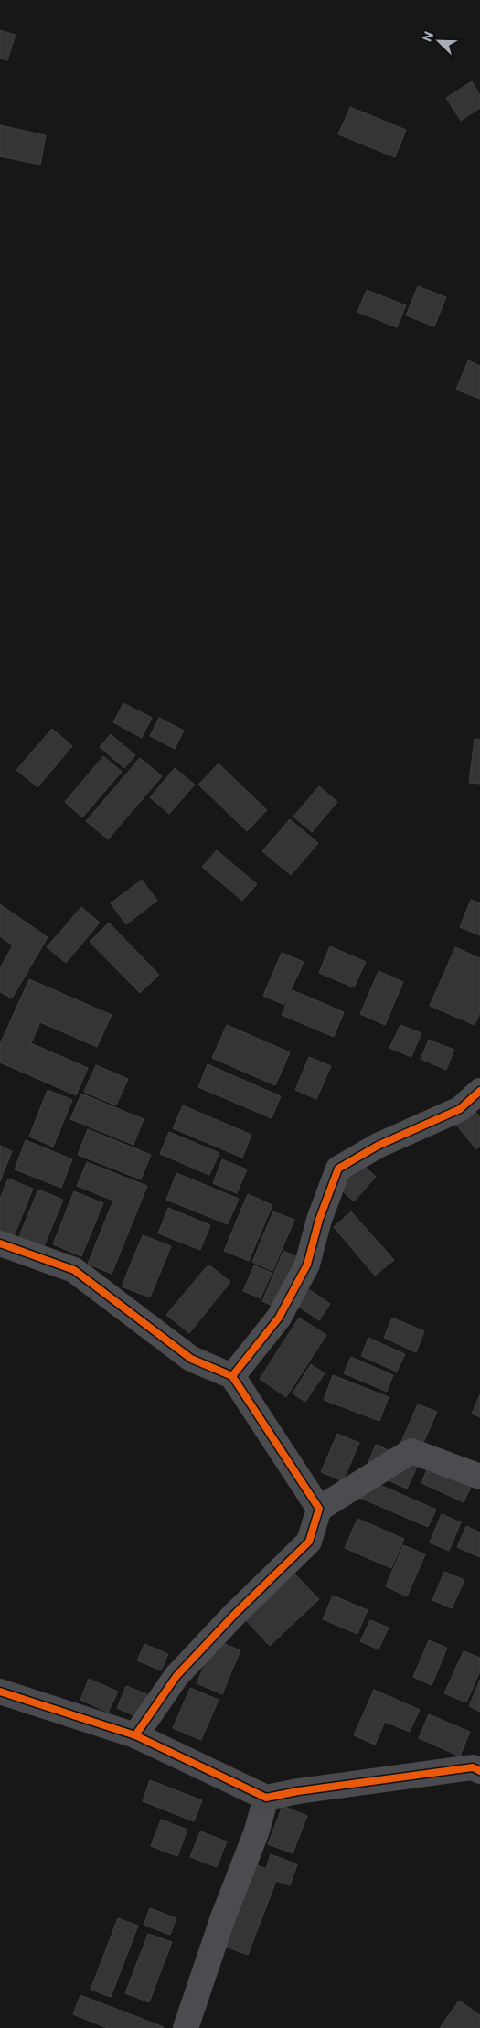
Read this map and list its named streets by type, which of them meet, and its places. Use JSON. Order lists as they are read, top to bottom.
{
  "north": "top left"
}
